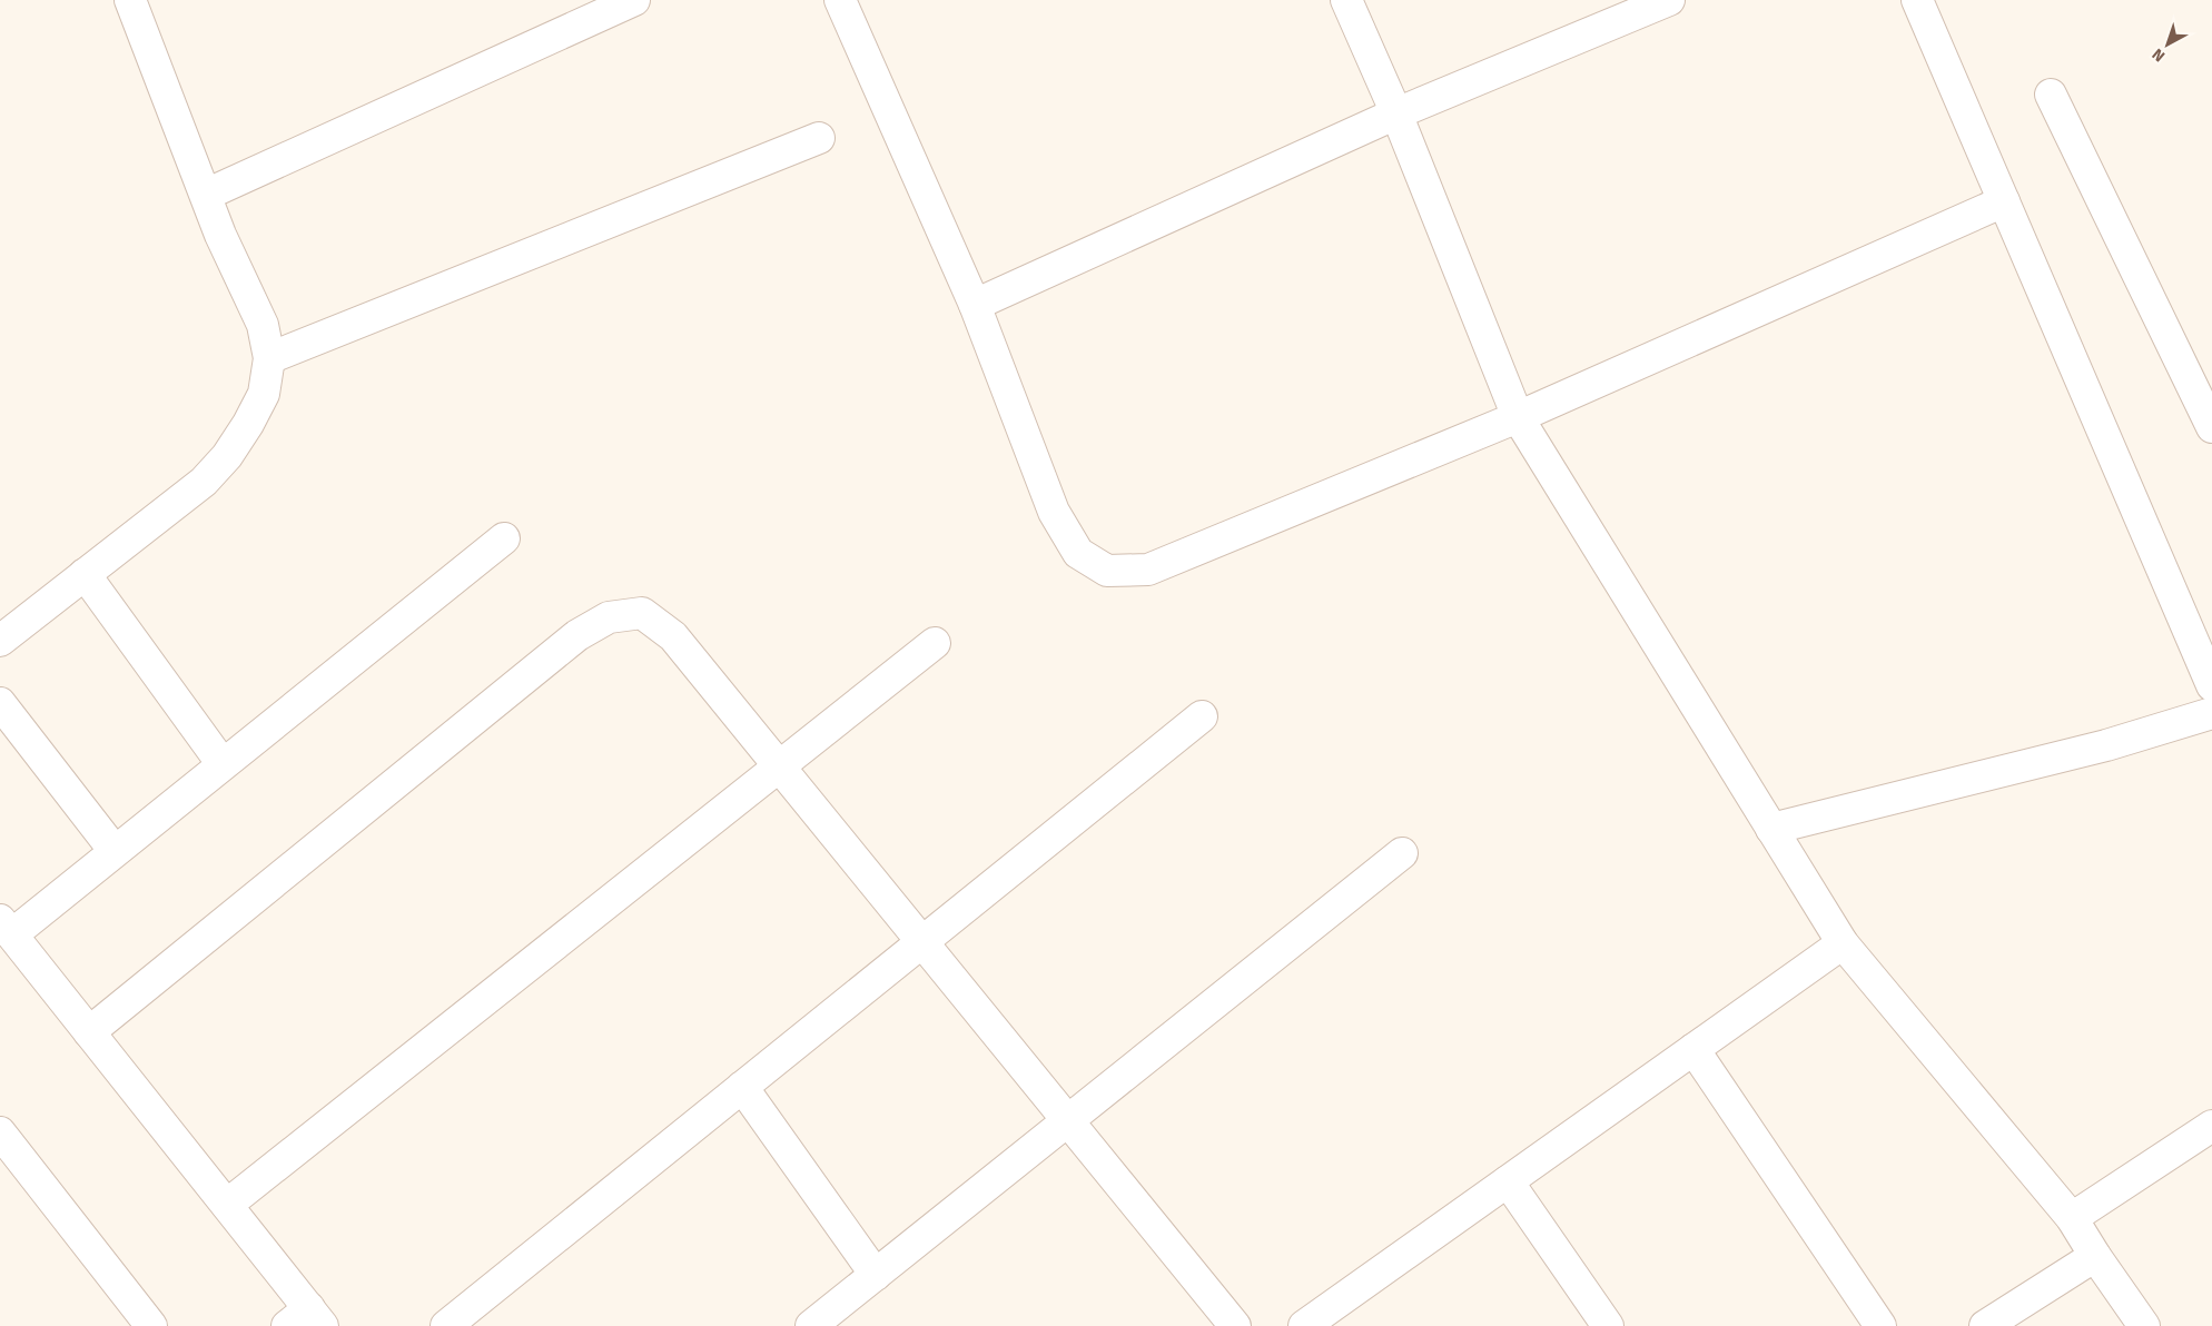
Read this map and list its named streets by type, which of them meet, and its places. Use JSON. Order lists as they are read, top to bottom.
{
  "north": "bottom left"
}
